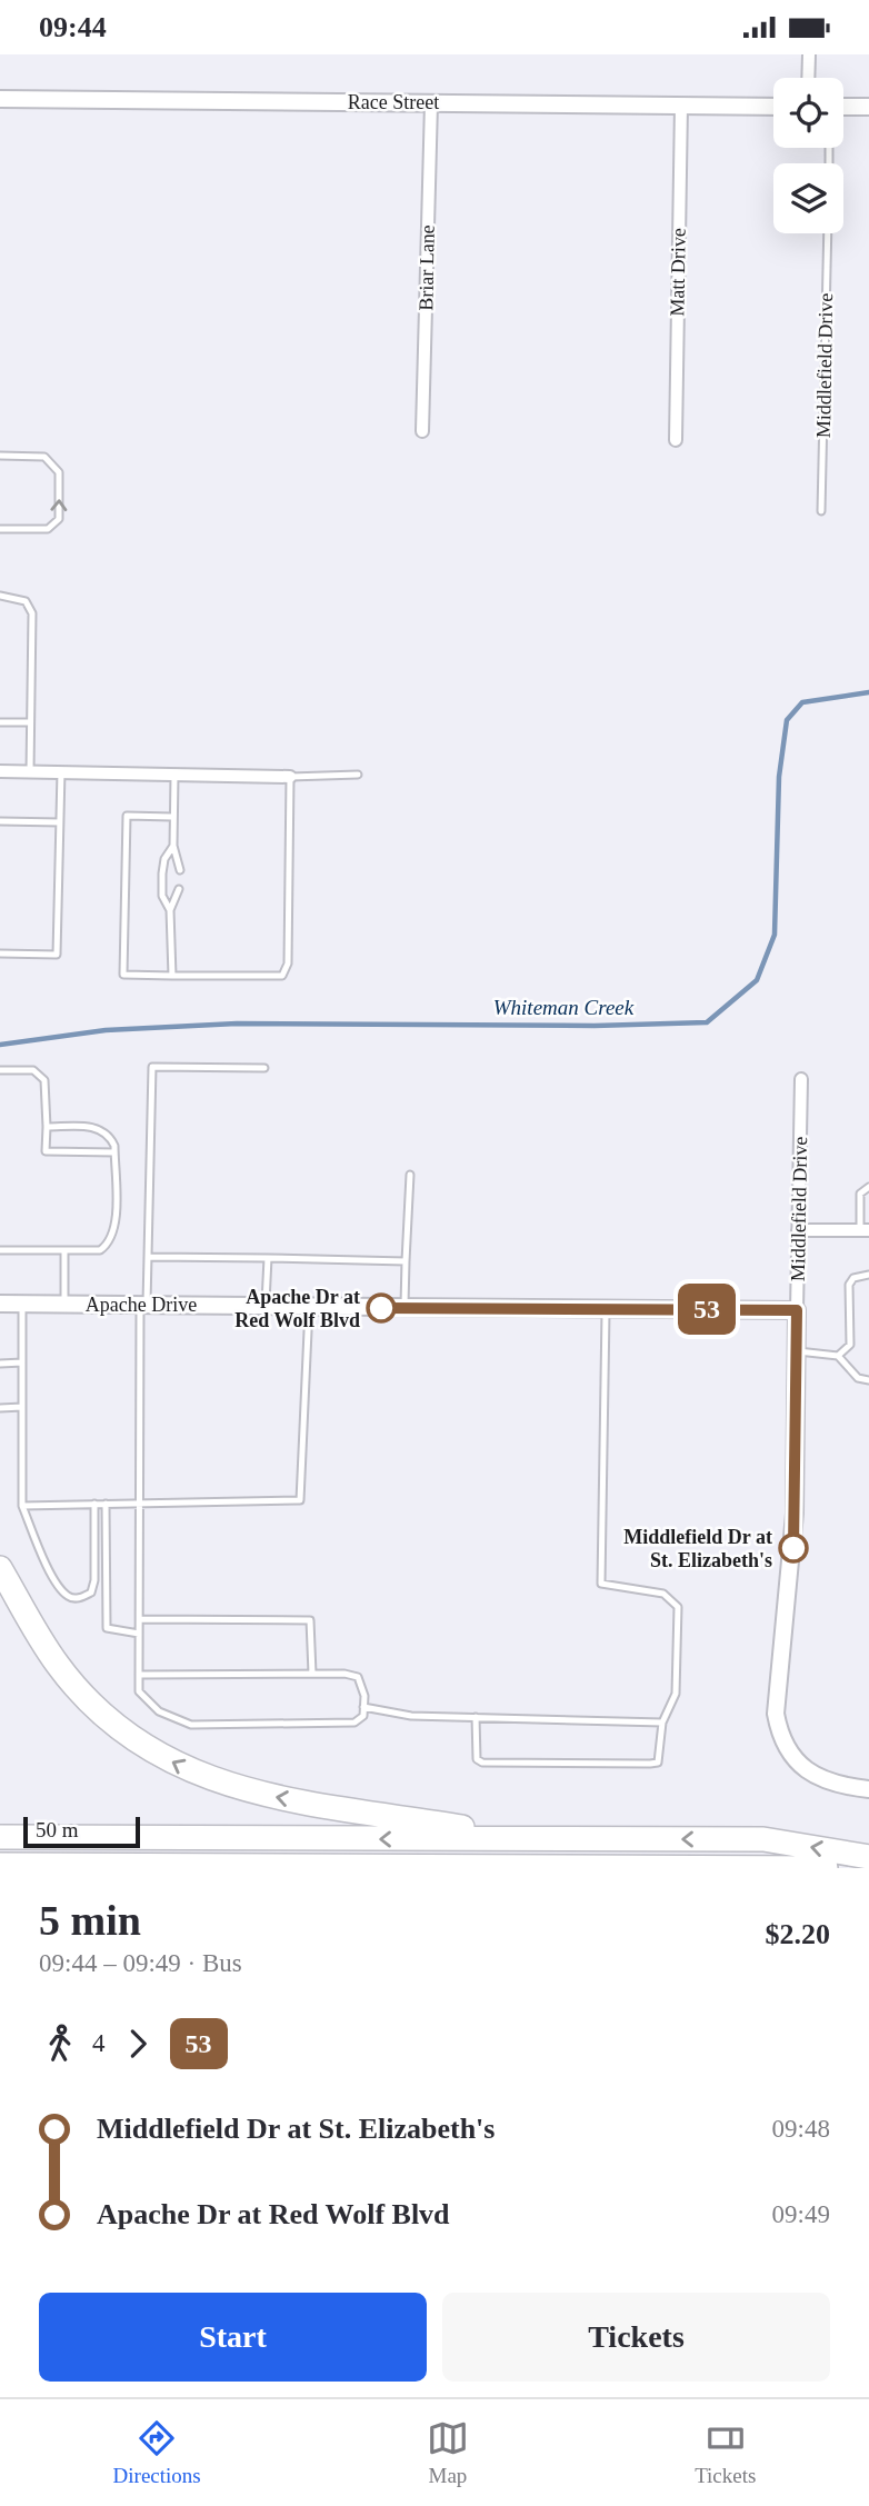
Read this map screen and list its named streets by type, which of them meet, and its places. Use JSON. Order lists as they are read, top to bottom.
{
  "streets": {
    "street": [
      "Race Street",
      "Briar Lane",
      "Matt Drive",
      "Middlefield Drive",
      "Apache Drive"
    ]
  },
  "crossings": [
    ["Race Street", "Briar Lane"],
    ["Race Street", "Matt Drive"],
    ["Middlefield Drive", "Apache Drive"]
  ],
  "water": ["Whiteman Creek"],
  "places": ["Apache Dr at Red Wolf Blvd", "Middlefield Dr at St. Elizabeth's"],
  "lines": ["bus line 53"],
  "scale_bar": "50 m",
  "page": {
    "status": "09:44",
    "on_map": "53",
    "scale": "50 m",
    "heading": ["5 min", "09:44 – 09:49 · Bus", "$2.20"],
    "legs": ["4", "53"],
    "list": [
      {
        "name": "Middlefield Dr at St. Elizabeth's",
        "value": "09:48"
      },
      {
        "name": "Apache Dr at Red Wolf Blvd",
        "value": "09:49"
      }
    ],
    "buttons": ["Start", "Tickets"],
    "tabs": ["Directions", "Map", "Tickets"]
  }
}
